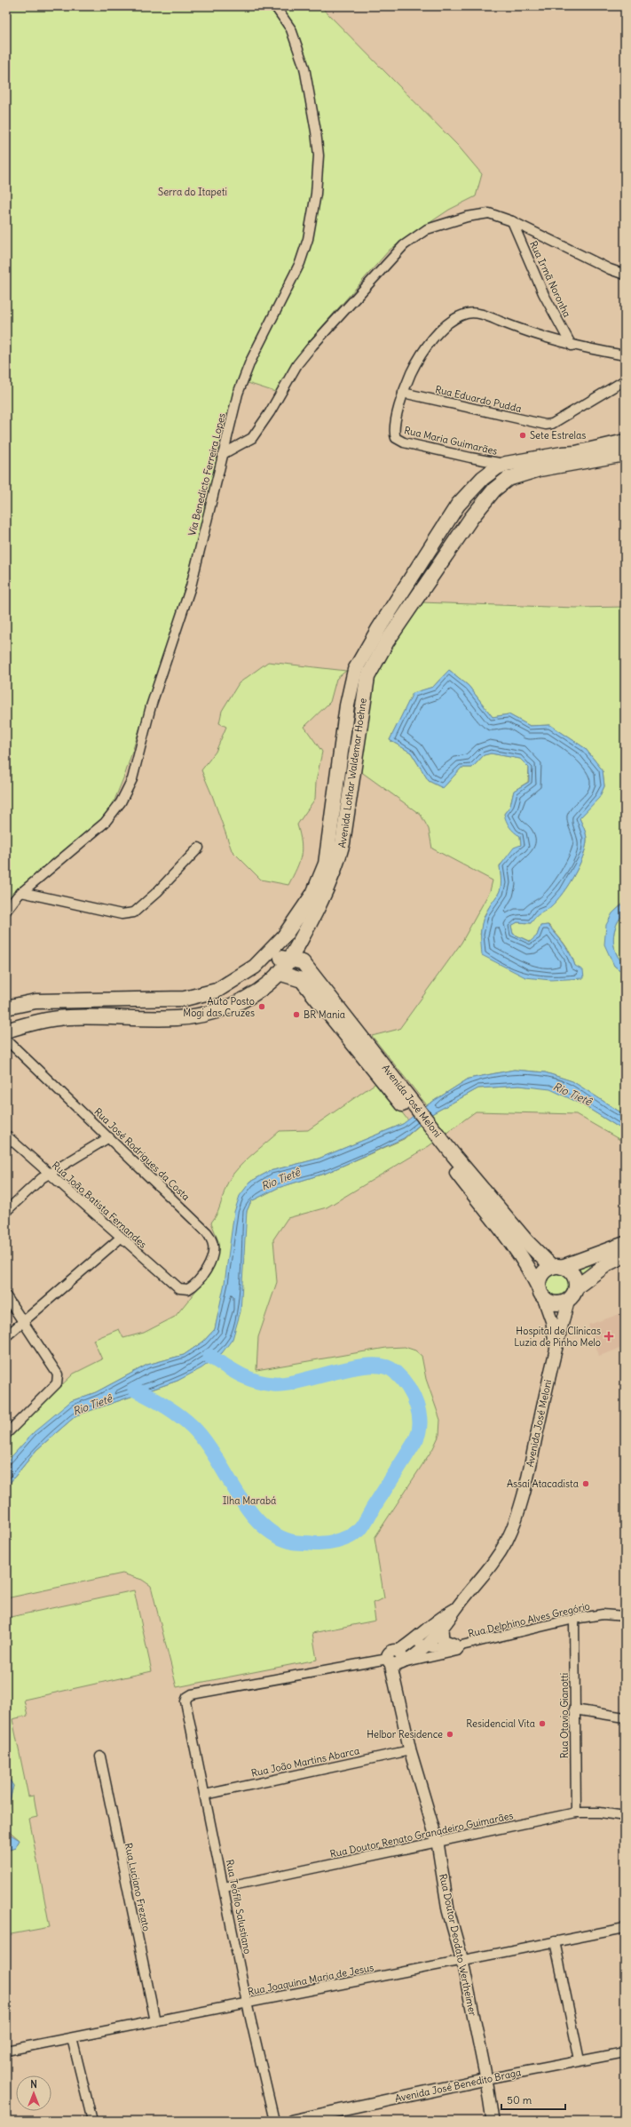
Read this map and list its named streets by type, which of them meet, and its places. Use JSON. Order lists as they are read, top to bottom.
{
  "streets": {
    "main road": ["Avenida Lothar Waldemar Hoehne", "Avenida José Meloni"],
    "street": [
      "Rua Irmã Noronha",
      "Rua Eduardo Pudda",
      "Rua Maria Guimarães",
      "Via Benedicto Ferreira Lopes",
      "Rua José Rodrigues da Costa",
      "Rua João Batista Fernandes",
      "Rua Delphino Alves Gregório",
      "Rua Otavio Gianotti",
      "Rua João Martins Abarca",
      "Rua Doutor Renato Granadeiro Guimarães",
      "Rua Luciano Frezato",
      "Rua Teófilo Salustiano",
      "Rua Doutor Deodato Wertheimer",
      "Rua Joaquina Maria de Jesus",
      "Avenida José Benedito Braga"
    ]
  },
  "crossings": [
    ["Rua Eduardo Pudda", "Rua Maria Guimarães"],
    ["Rua Maria Guimarães", "Avenida Lothar Waldemar Hoehne"],
    ["Avenida Lothar Waldemar Hoehne", "Avenida José Meloni"],
    ["Rua José Rodrigues da Costa", "Rua João Batista Fernandes"],
    ["Rua Delphino Alves Gregório", "Rua Otavio Gianotti"],
    ["Rua Delphino Alves Gregório", "Rua Teófilo Salustiano"],
    ["Rua Delphino Alves Gregório", "Rua Doutor Deodato Wertheimer"],
    ["Rua Otavio Gianotti", "Rua Doutor Renato Granadeiro Guimarães"],
    ["Rua João Martins Abarca", "Rua Teófilo Salustiano"],
    ["Rua João Martins Abarca", "Rua Doutor Deodato Wertheimer"],
    ["Rua Doutor Renato Granadeiro Guimarães", "Rua Teófilo Salustiano"],
    ["Rua Doutor Renato Granadeiro Guimarães", "Rua Doutor Deodato Wertheimer"],
    ["Rua Luciano Frezato", "Rua Joaquina Maria de Jesus"],
    ["Rua Teófilo Salustiano", "Rua Joaquina Maria de Jesus"],
    ["Rua Doutor Deodato Wertheimer", "Rua Joaquina Maria de Jesus"],
    ["Rua Doutor Deodato Wertheimer", "Avenida José Benedito Braga"]
  ],
  "water": ["Rio Tietê"],
  "parks": ["Serra do Itapeti", "Ilha Marabá"],
  "places": {
    "other": [
      "Sete Estrelas",
      "Auto Posto Mogi das Cruzes",
      "BR Mania",
      "Assaí Atacadista",
      "Residencial Vita",
      "Helbor Residence"
    ],
    "health": ["Hospital de Clínicas Luzia de Pinho Melo"]
  },
  "scale_bar": "50 m",
  "north": "top"
}
